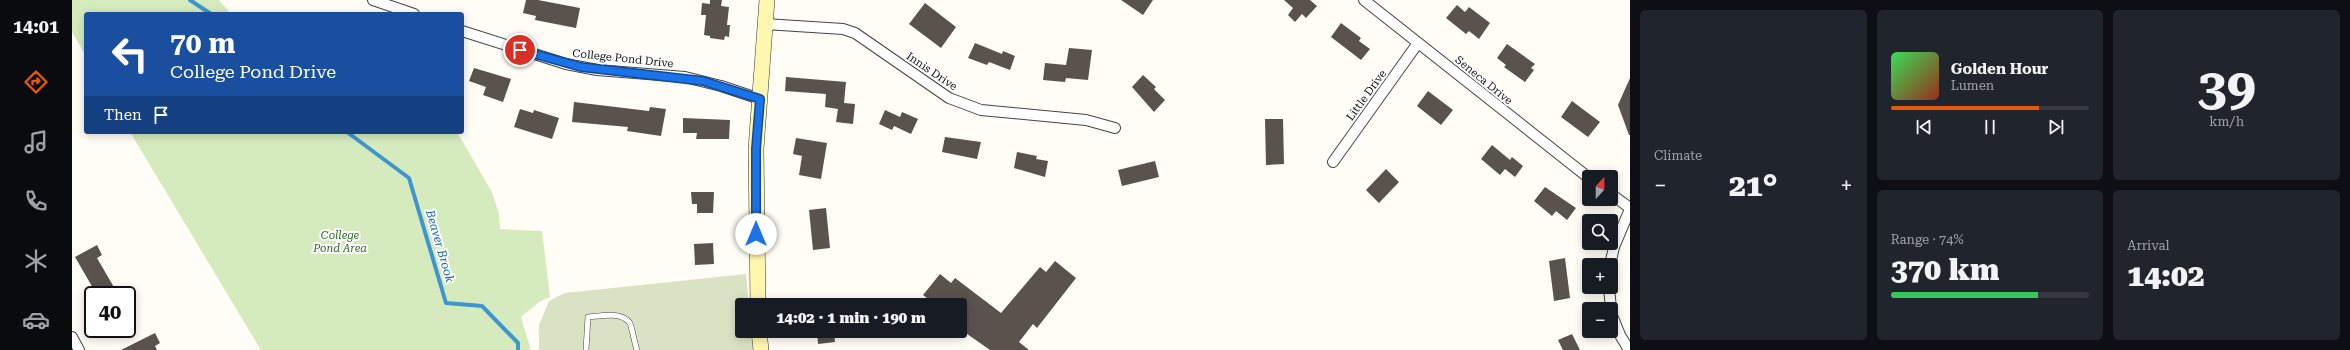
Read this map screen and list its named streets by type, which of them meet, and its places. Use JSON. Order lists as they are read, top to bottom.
{
  "streets": {
    "street": [
      "College Pond Drive",
      "Innis Drive",
      "Seneca Drive",
      "Little Drive"
    ]
  },
  "crossings": [
    ["Seneca Drive", "Little Drive"]
  ],
  "water": ["Beaver Brook"],
  "parks": ["College Pond Area"],
  "north": "top",
  "page": {
    "tabs": "14:01",
    "tile": [
      "Climate",
      ["39", "km/h"],
      ["Range · 74%", "370 km"],
      ["Arrival", "14:02"]
    ],
    "turn": ["70 m", "College Pond Drive"],
    "song": ["Golden Hour", "Lumen"],
    "then": "Then",
    "heat": ["−", "21°", "+"],
    "map_buttons": ["+", "−"],
    "limit": "40",
    "trip": "14:02 · 1 min · 190 m"
  }
}
